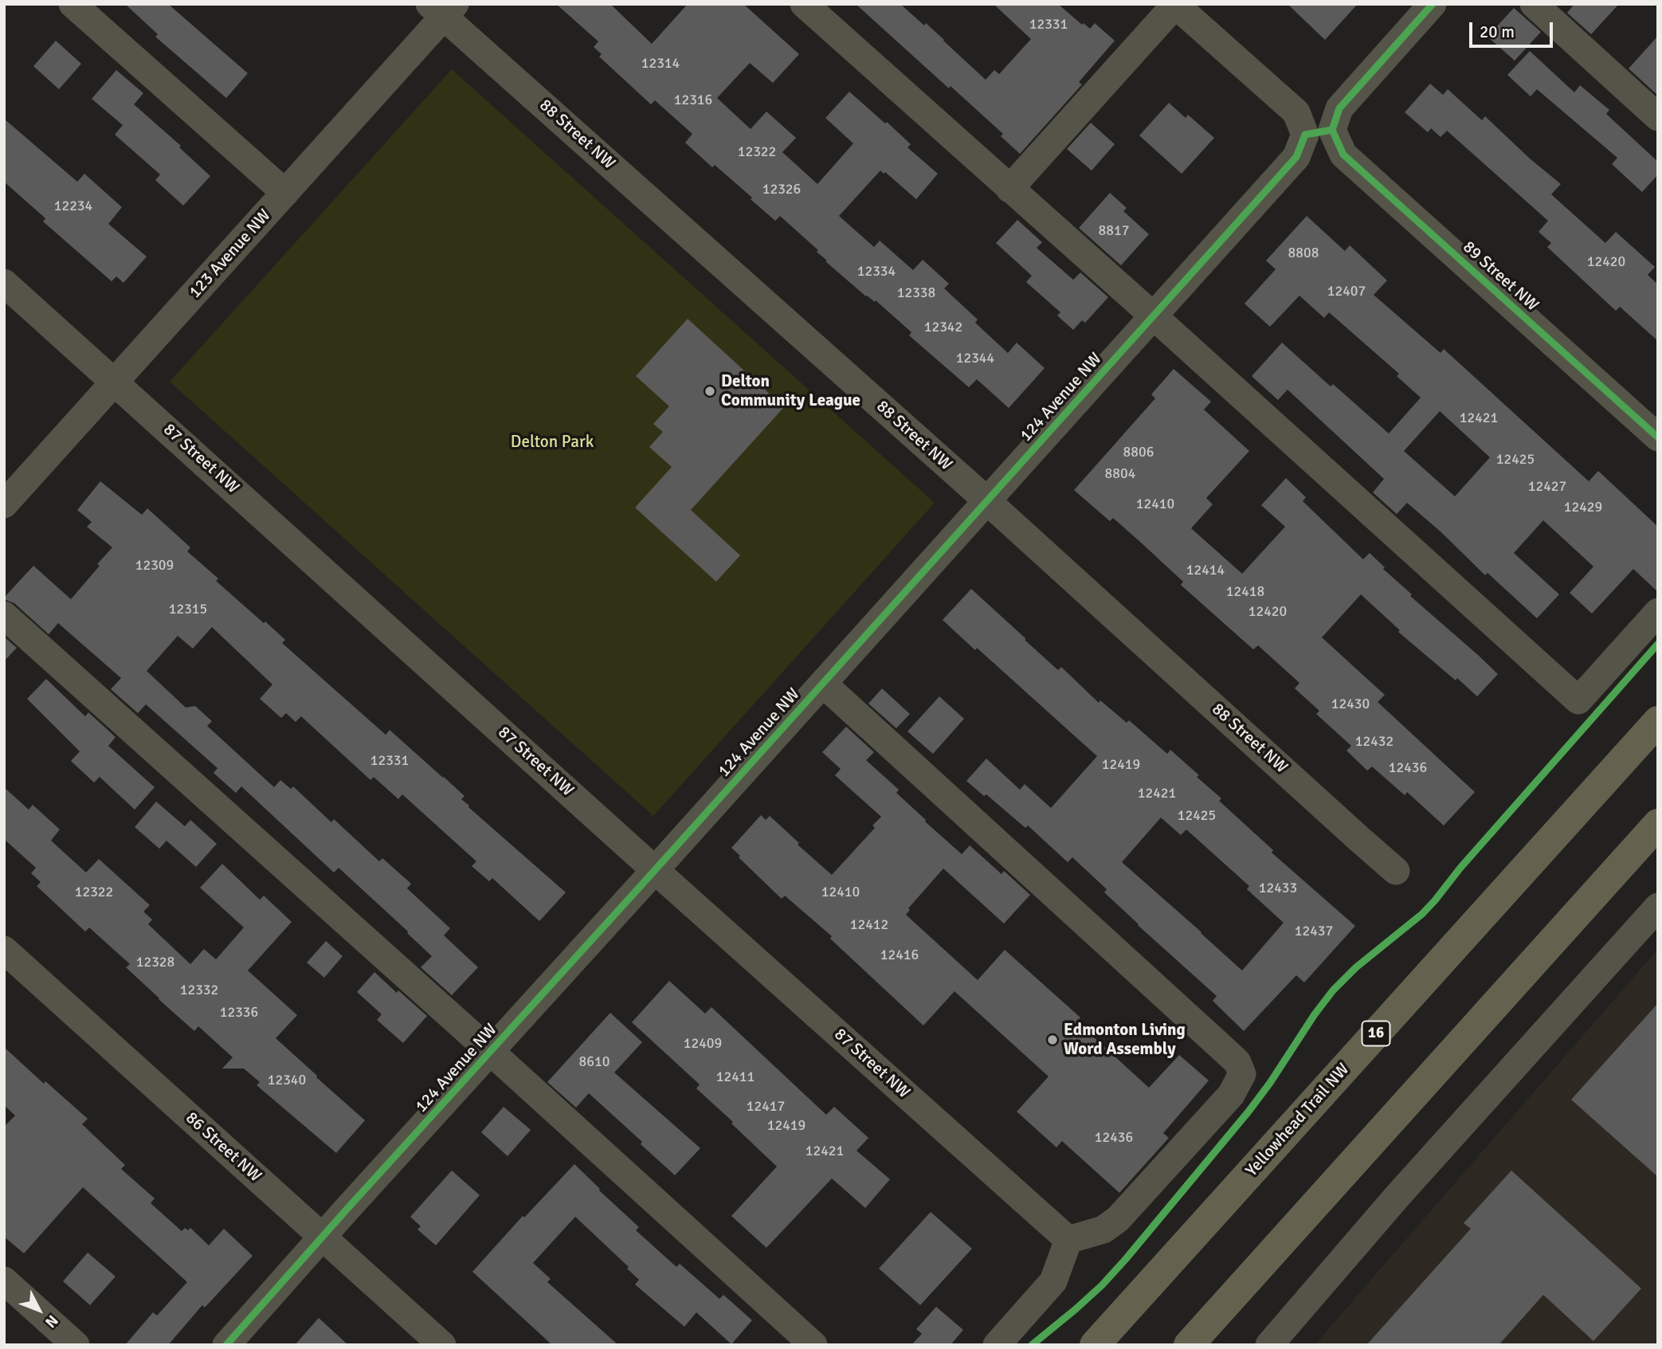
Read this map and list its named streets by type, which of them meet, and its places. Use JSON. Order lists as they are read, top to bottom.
{
  "streets": {
    "highway": ["16", "Yellowhead Trail NW"],
    "street": [
      "88 Street NW",
      "123 Avenue NW",
      "89 Street NW",
      "124 Avenue NW",
      "87 Street NW",
      "86 Street NW"
    ]
  },
  "crossings": [
    ["88 Street NW", "123 Avenue NW"],
    ["88 Street NW", "124 Avenue NW"],
    ["123 Avenue NW", "87 Street NW"],
    ["124 Avenue NW", "87 Street NW"],
    ["124 Avenue NW", "86 Street NW"]
  ],
  "parks": ["Delton Park"],
  "places": ["Delton Community League", "Edmonton Living Word Assembly"],
  "house_numbers": [
    "12331",
    "12314",
    "12316",
    "12322",
    "12326",
    "12234",
    "8817",
    "8808",
    "12420",
    "12334",
    "12407",
    "12338",
    "12342",
    "12344",
    "12421",
    "8806",
    "12425",
    "8804",
    "12427",
    "12410",
    "12429",
    "12309",
    "12414",
    "12418",
    "12315",
    "12420",
    "12430",
    "12432",
    "12331",
    "12419",
    "12436",
    "12421",
    "12425",
    "12433",
    "12322",
    "12410",
    "12412",
    "12437",
    "12416",
    "12328",
    "12332",
    "12336",
    "12409",
    "8610",
    "12411",
    "12340",
    "12417",
    "12419",
    "12436",
    "12421"
  ],
  "scale_bar": "20 m",
  "north": "bottom right"
}
